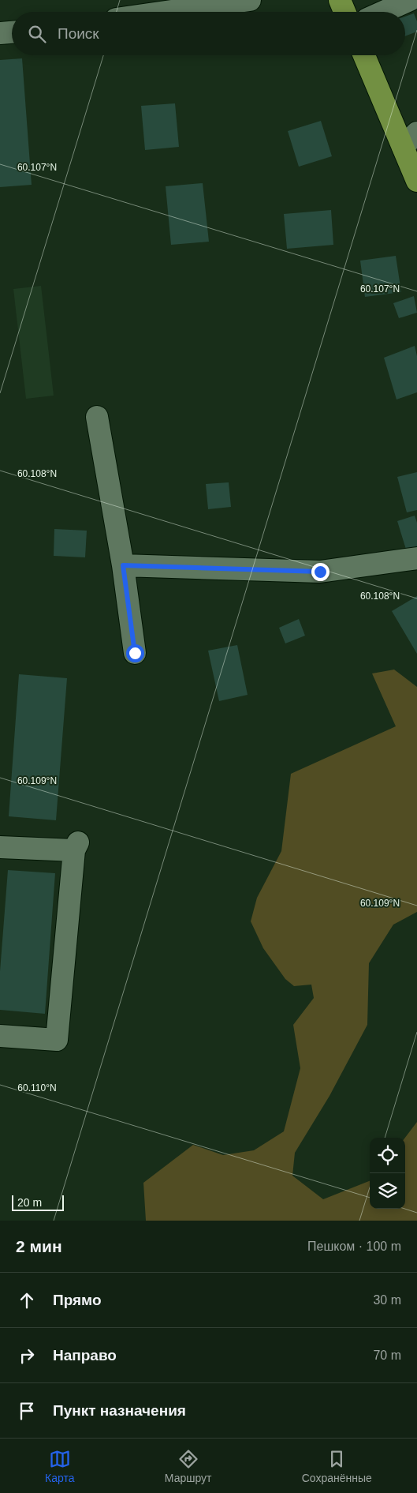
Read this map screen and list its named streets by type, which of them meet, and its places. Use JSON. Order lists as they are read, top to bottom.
{
  "scale_bar": "20 m",
  "page": {
    "search": "Поиск",
    "scale": "20 m",
    "heading": ["2 мин", "Пешком · 100 m"],
    "list": [
      ["Прямо", "30 m"],
      ["Направо", "70 m"],
      "Пункт назначения"
    ],
    "nav": ["Карта", "Маршрут", "Сохранённые"]
  },
  "coordinates": [
    "60.107°N",
    "60.108°N",
    "60.109°N",
    "60.110°N"
  ]
}
